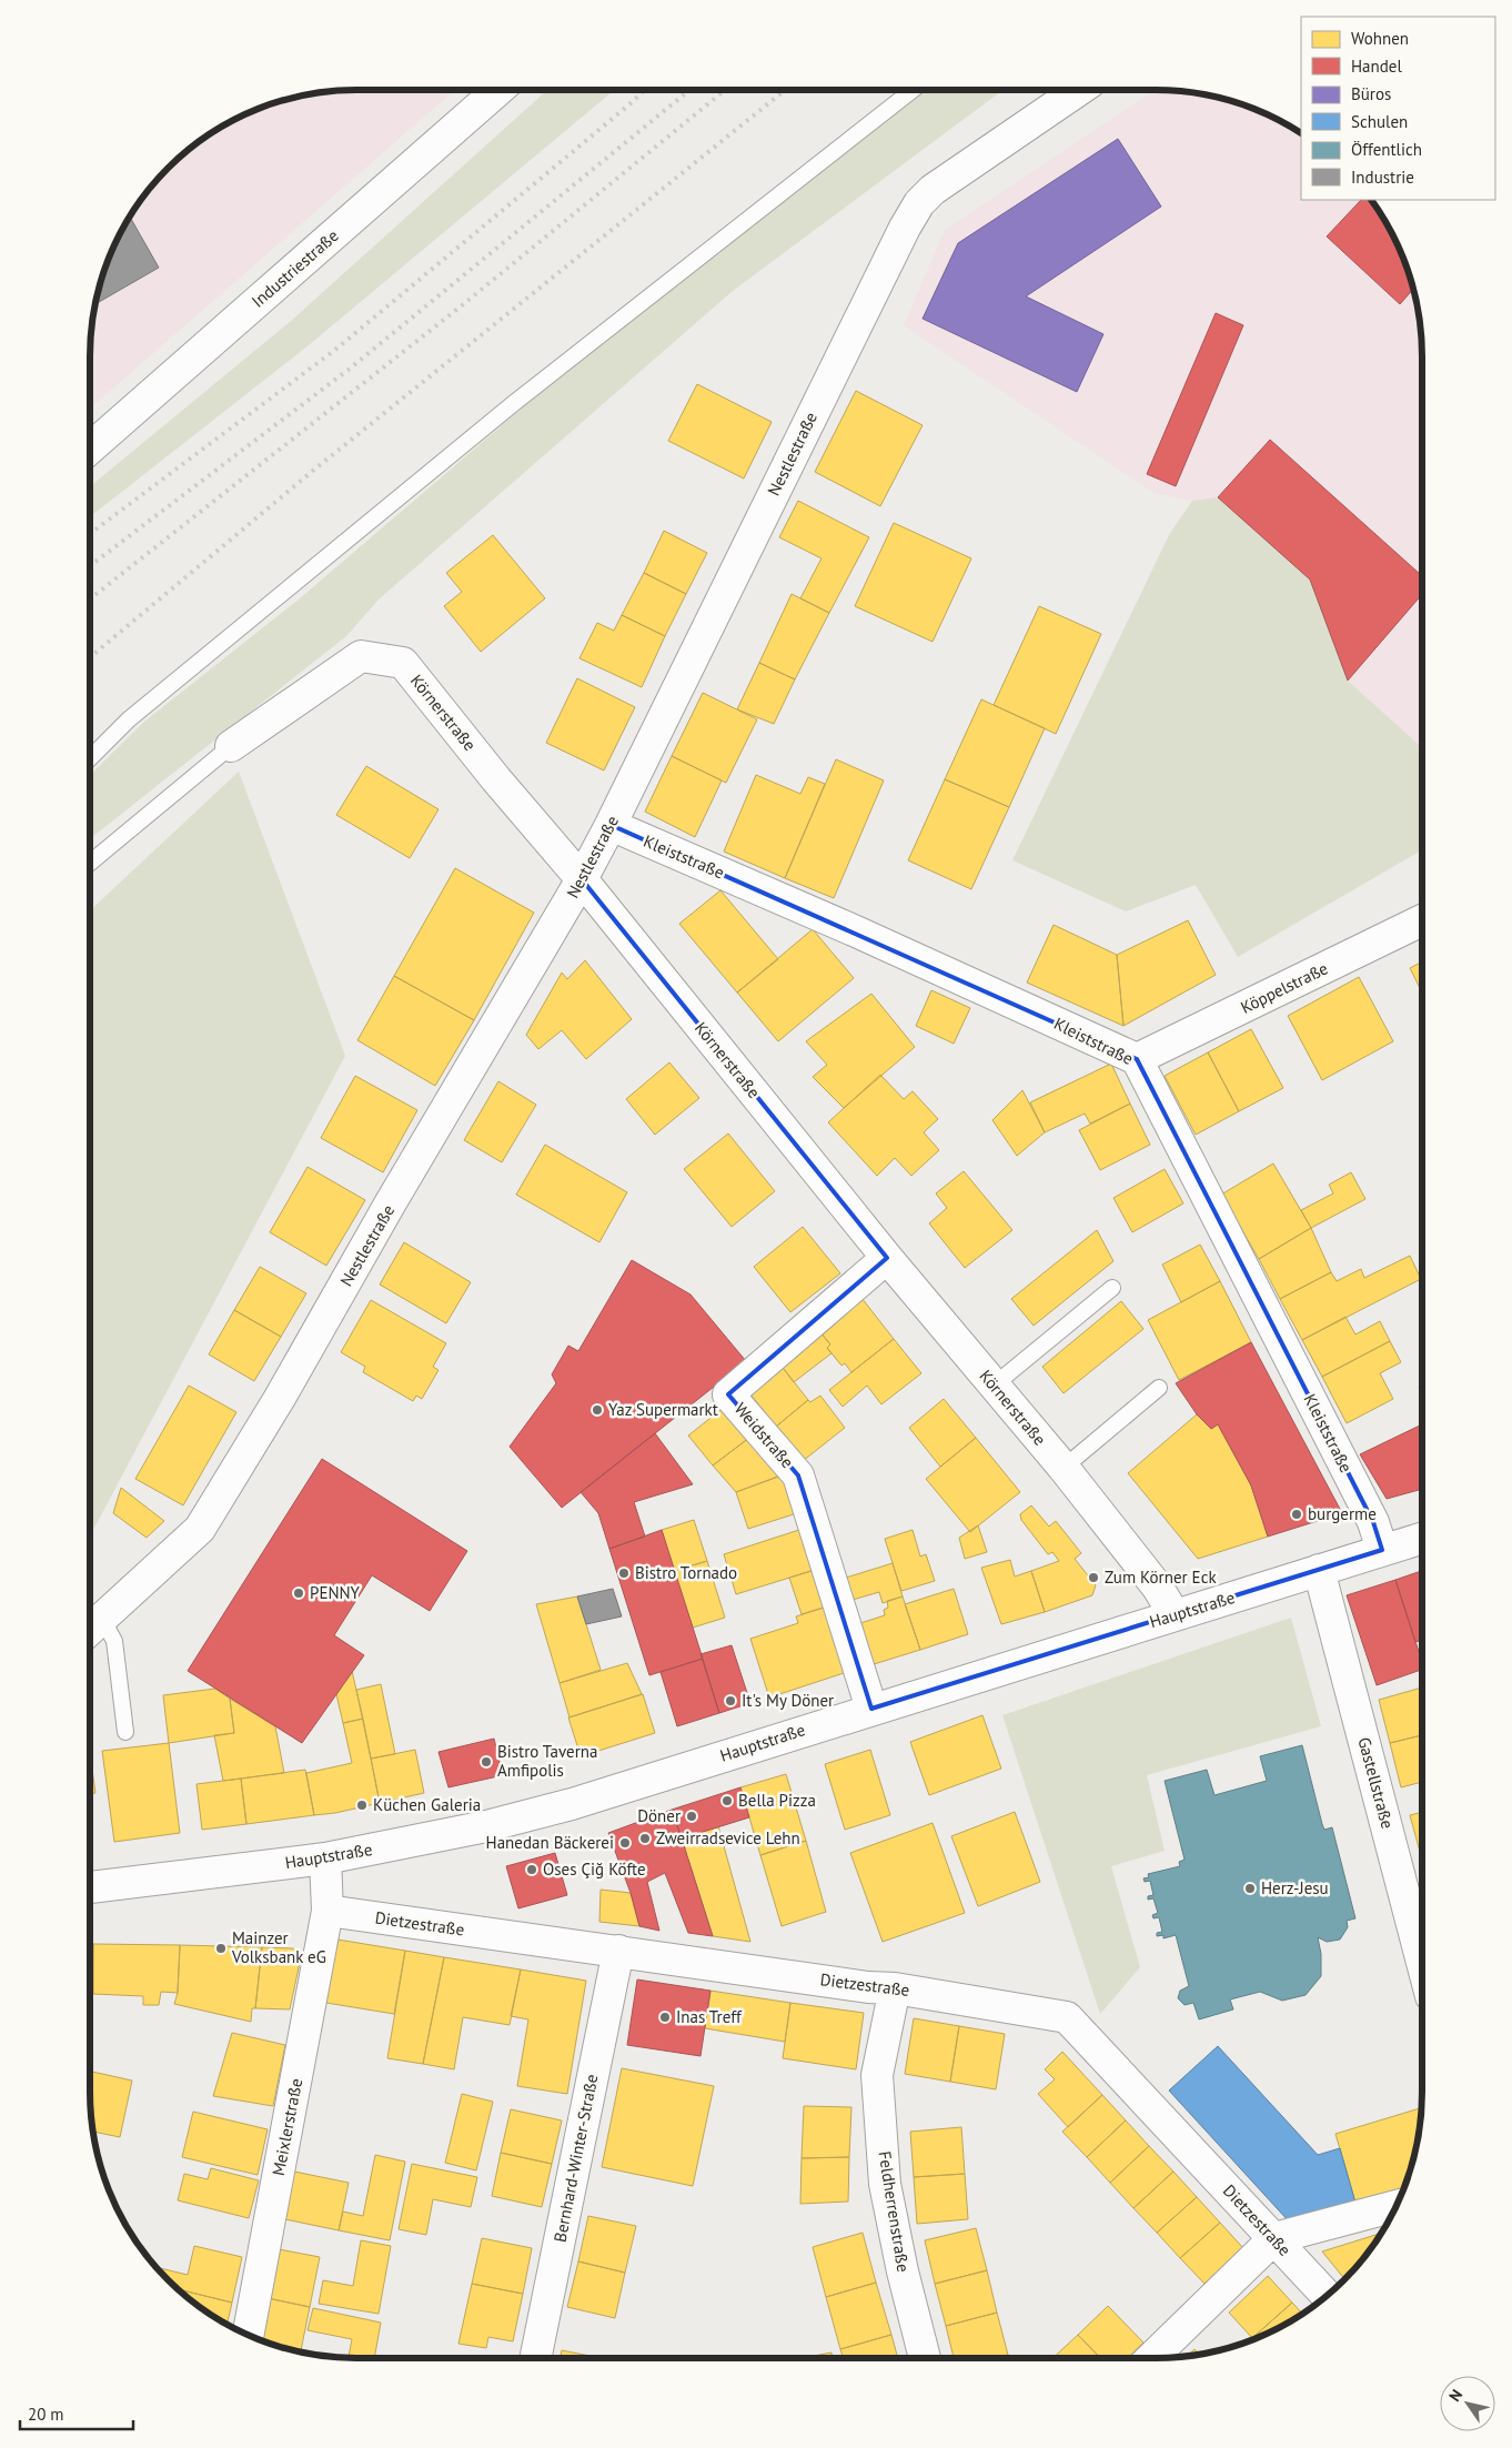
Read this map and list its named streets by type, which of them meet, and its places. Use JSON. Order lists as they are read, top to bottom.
{
  "streets": {
    "street": [
      "Industriestraße",
      "Nestlestraße",
      "Körnerstraße",
      "Kleiststraße",
      "Köppelstraße",
      "Weidstraße",
      "Hauptstraße",
      "Gastellstraße",
      "Dietzestraße",
      "Meixlerstraße",
      "Bernhard-Winter-Straße",
      "Feldherrenstraße"
    ]
  },
  "crossings": [
    ["Nestlestraße", "Körnerstraße"],
    ["Nestlestraße", "Kleiststraße"],
    ["Körnerstraße", "Weidstraße"],
    ["Körnerstraße", "Hauptstraße"],
    ["Kleiststraße", "Köppelstraße"],
    ["Kleiststraße", "Hauptstraße"],
    ["Weidstraße", "Hauptstraße"],
    ["Hauptstraße", "Gastellstraße"],
    ["Dietzestraße", "Meixlerstraße"],
    ["Dietzestraße", "Bernhard-Winter-Straße"],
    ["Dietzestraße", "Feldherrenstraße"]
  ],
  "places": [
    "Yaz Supermarkt",
    "burgerme",
    "Bistro Tornado",
    "Zum Körner Eck",
    "PENNY",
    "It's My Döner",
    "Bistro Taverna Amfipolis",
    "Bella Pizza",
    "Küchen Galeria",
    "Döner",
    "Zweirradsevice Lehn",
    "Hanedan Bäckerei",
    "Oses Çiğ Köfte",
    "Herz-Jesu",
    "Mainzer Volksbank eG",
    "Inas Treff"
  ],
  "legend": [
    "Wohnen",
    "Handel",
    "Büros",
    "Schulen",
    "Öffentlich",
    "Industrie"
  ],
  "scale_bar": "20 m",
  "north": "top left"
}
